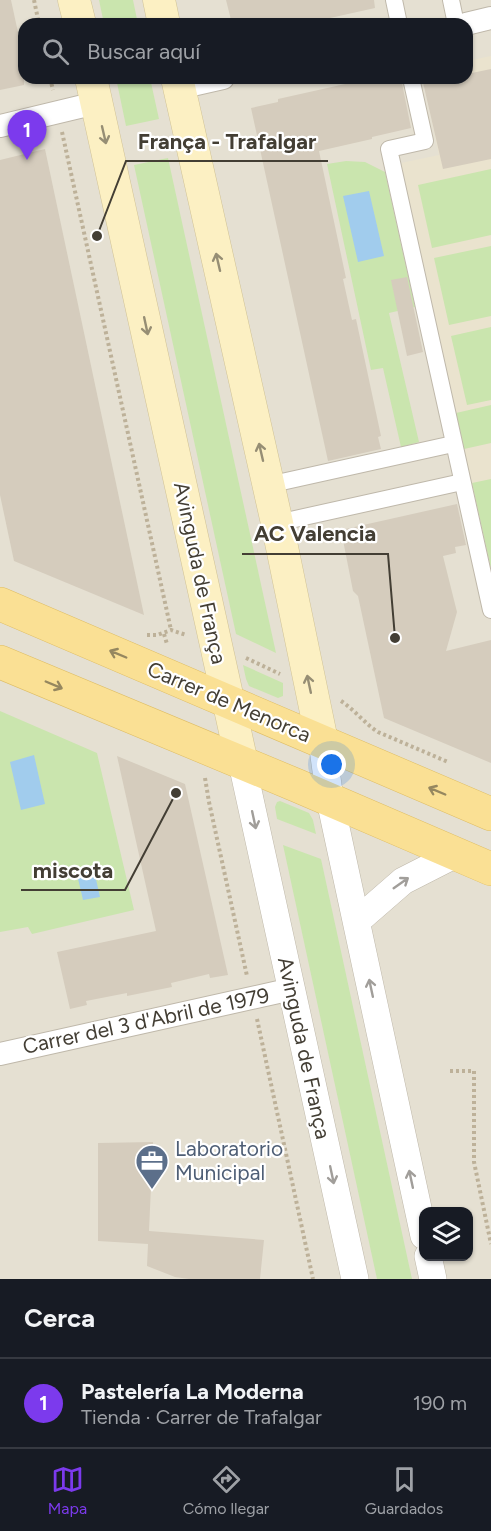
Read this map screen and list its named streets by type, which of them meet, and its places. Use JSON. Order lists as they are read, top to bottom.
{
  "streets": {
    "main road": ["Avinguda de França", "Carrer de Menorca"],
    "street": ["Carrer del 3 d'Abril de 1979"]
  },
  "crossings": [
    ["Avinguda de França", "Carrer de Menorca"],
    ["Avinguda de França", "Carrer del 3 d'Abril de 1979"]
  ],
  "places": {
    "other": ["França - Trafalgar", "AC Valencia", "miscota"],
    "office": ["Laboratorio Municipal"]
  },
  "page": {
    "search": "Buscar aquí",
    "pins": "1",
    "heading": "Cerca",
    "list": [
      {
        "mark": "1",
        "name": "Pastelería La Moderna",
        "note": "Tienda · Carrer de Trafalgar",
        "value": "190 m"
      }
    ],
    "nav": ["Mapa", "Cómo llegar", "Guardados"]
  }
}
